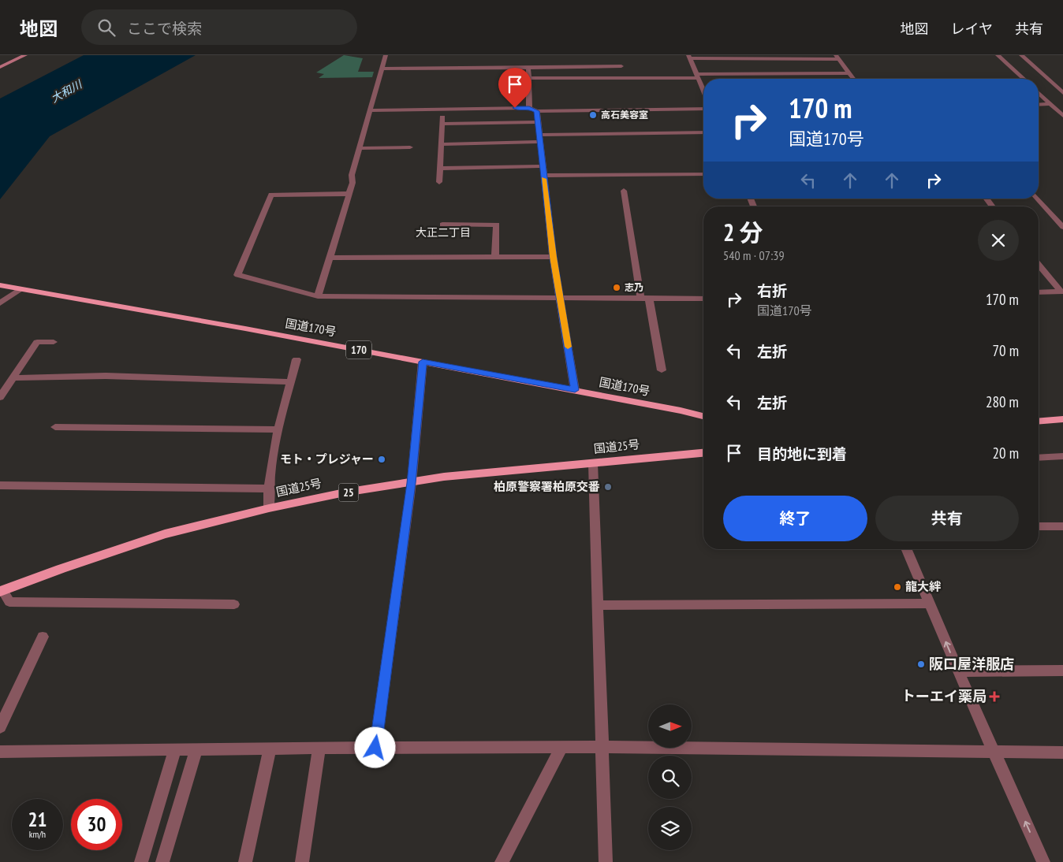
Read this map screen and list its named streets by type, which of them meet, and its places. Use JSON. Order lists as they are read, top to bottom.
{
  "streets": {
    "highway": [
      "国道170号",
      "170",
      "国道25号",
      "25"
    ]
  },
  "districts": ["大正二丁目"],
  "water": ["大和川"],
  "places": {
    "other": [
      "高石美容室",
      "志乃",
      "モト・プレジャー",
      "柏原警察署柏原交番",
      "龍大絆",
      "阪口屋洋服店"
    ],
    "health": ["トーエイ薬局"]
  },
  "north": "right",
  "page": {
    "header": "地図",
    "search": "ここで検索",
    "nav": ["地図", "レイヤ", "共有"],
    "turn": ["170 m", "国道170号"],
    "heading": ["2 分", "540 m · 07:39"],
    "list": [
      {
        "name": "右折",
        "note": "国道170号",
        "value": "170 m"
      },
      {
        "name": "左折",
        "value": "70 m"
      },
      {
        "name": "左折",
        "value": "280 m"
      },
      {
        "name": "目的地に到着",
        "value": "20 m"
      }
    ],
    "buttons": ["終了", "共有"],
    "speed": "21 km/h",
    "limit": "30"
  }
}
